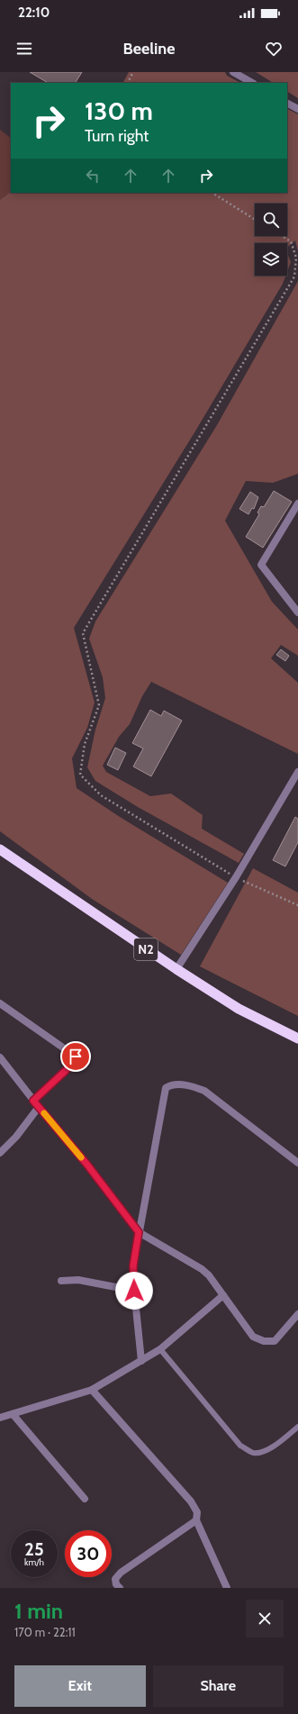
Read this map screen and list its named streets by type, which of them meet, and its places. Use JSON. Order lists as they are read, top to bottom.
{
  "streets": {
    "highway": ["N2"]
  },
  "page": {
    "status": "22:10",
    "header": "Beeline",
    "turn": ["130 m", "Turn right"],
    "speed": "25 km/h",
    "limit": "30",
    "heading": ["1 min", "170 m · 22:11"],
    "buttons": ["Exit", "Share"]
  }
}
